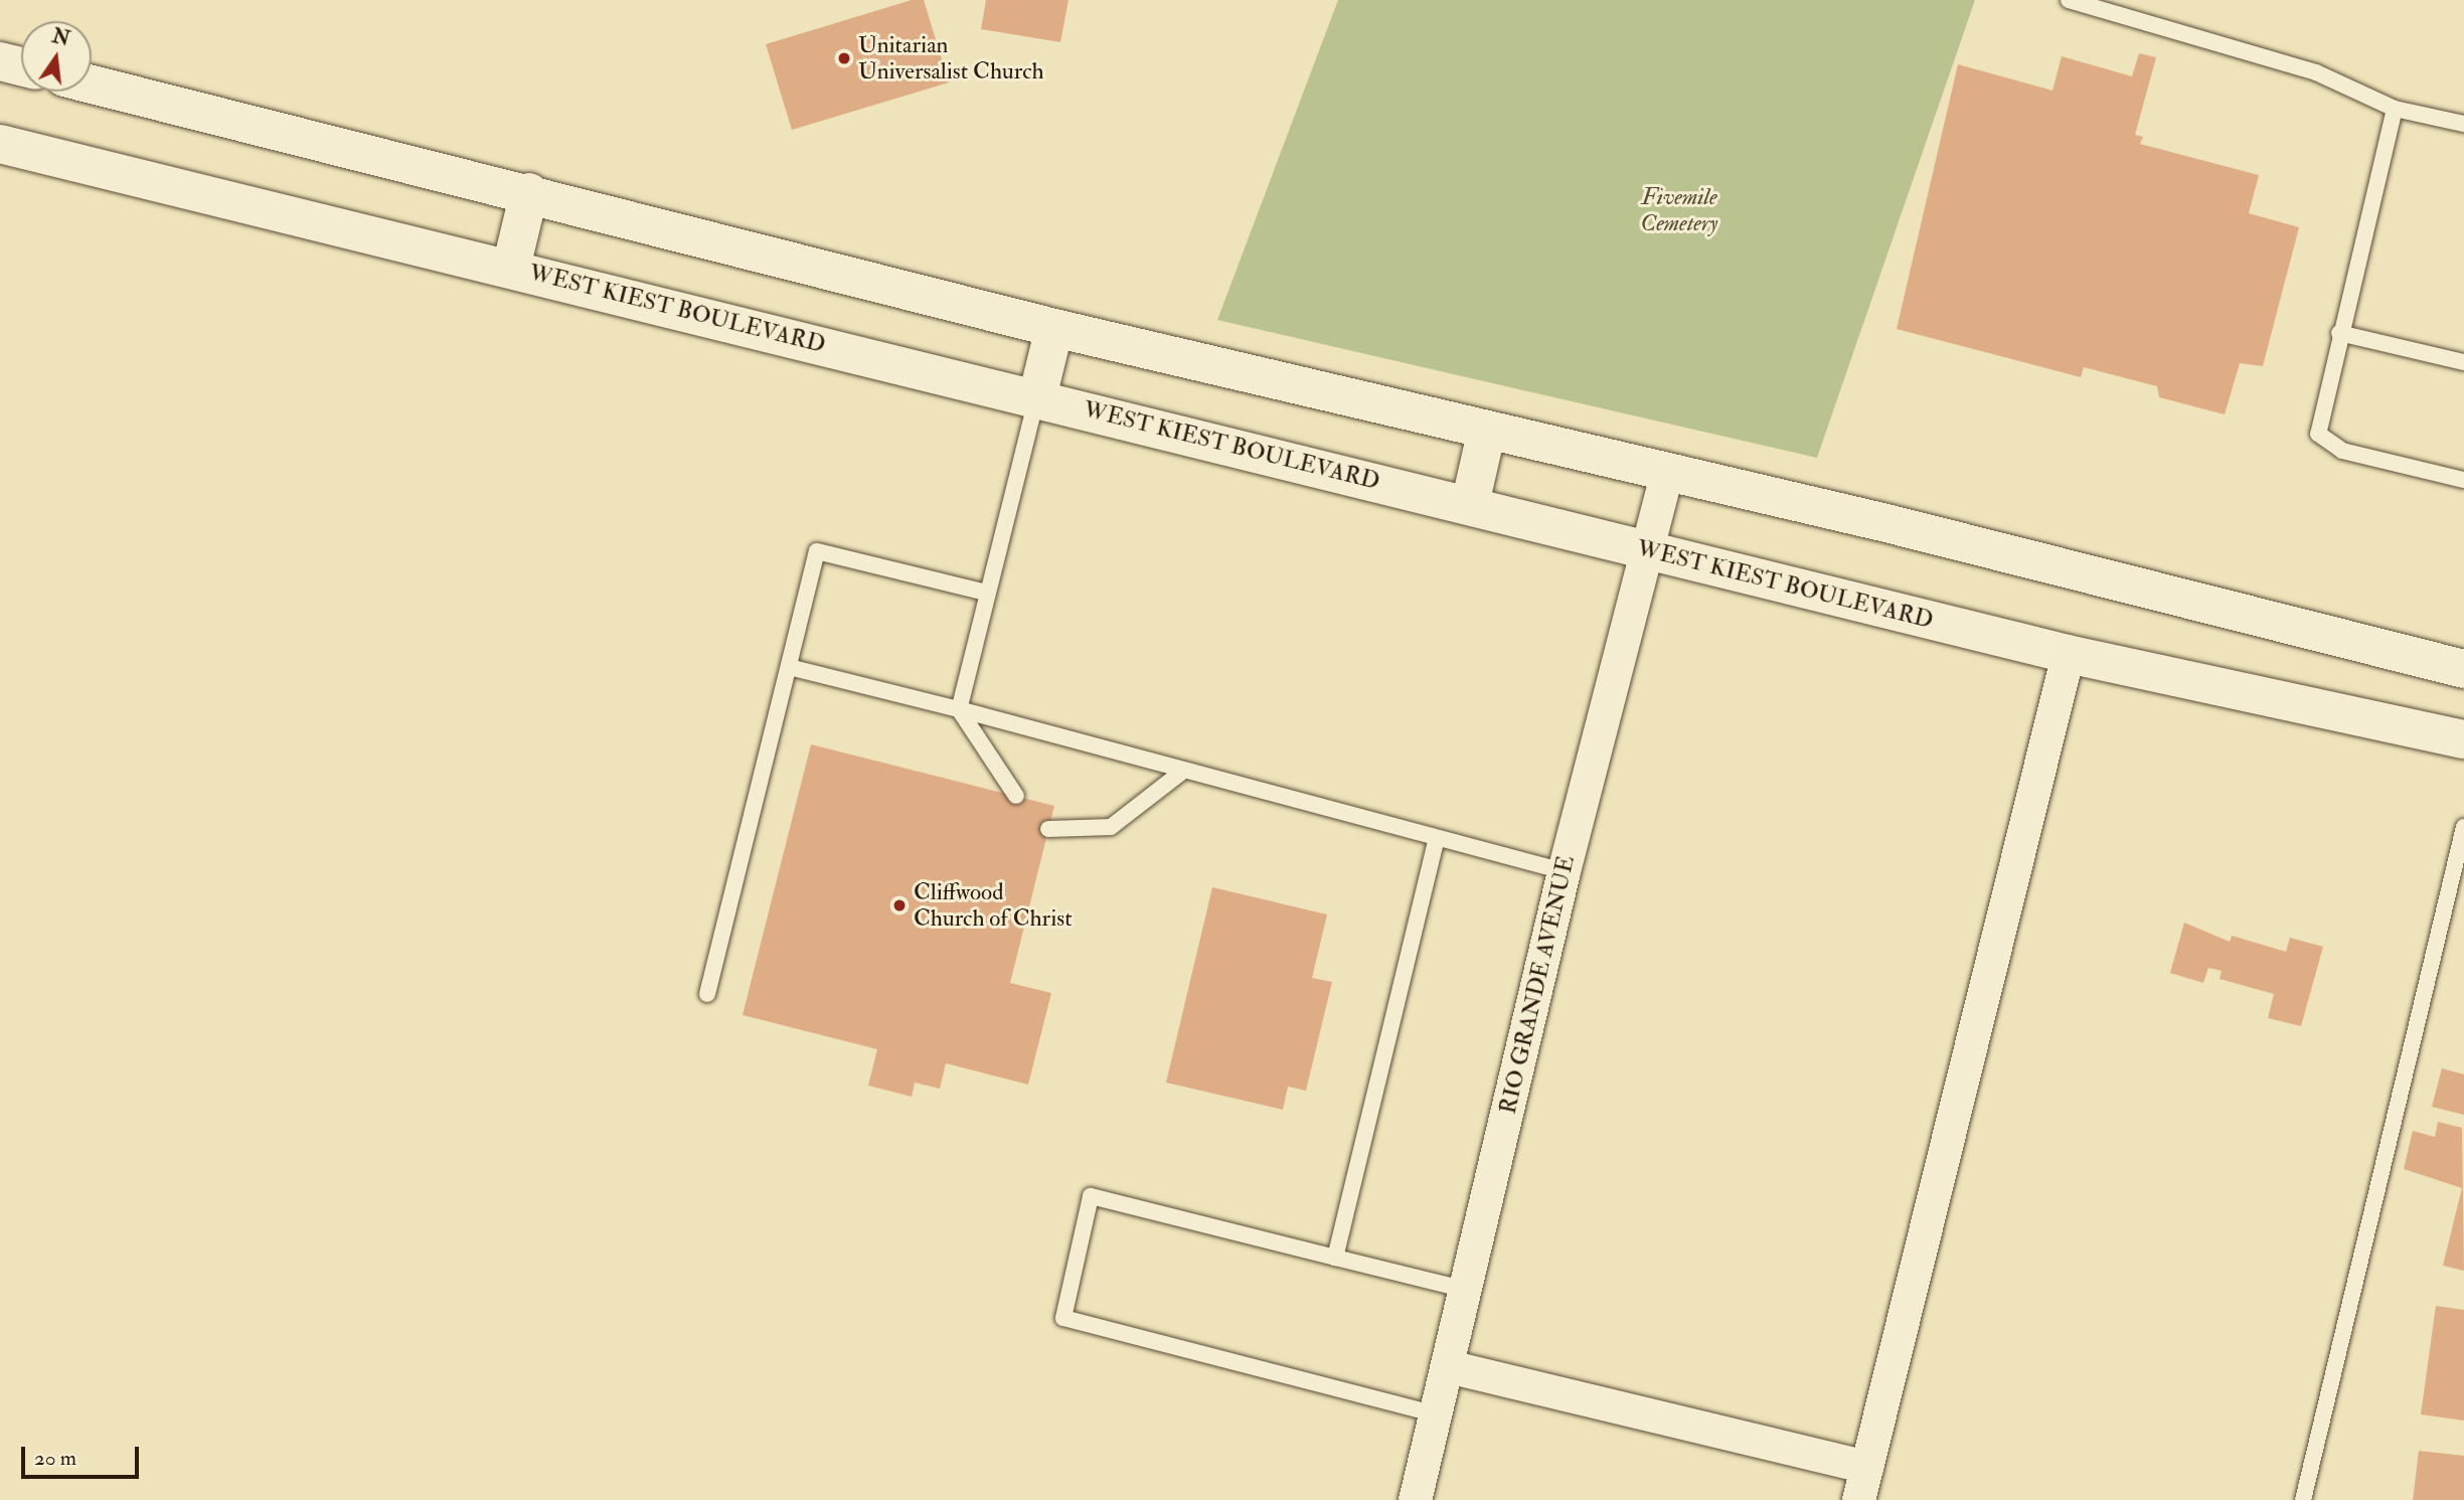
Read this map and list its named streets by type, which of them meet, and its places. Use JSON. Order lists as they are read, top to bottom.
{
  "streets": {
    "main road": ["WEST KIEST BOULEVARD"],
    "street": ["RIO GRANDE AVENUE"]
  },
  "crossings": [
    ["WEST KIEST BOULEVARD", "RIO GRANDE AVENUE"]
  ],
  "parks": ["Fivemile Cemetery"],
  "places": ["Unitarian Universalist Church", "Cliffwood Church of Christ"],
  "scale_bar": "20 m",
  "north": "top"
}
